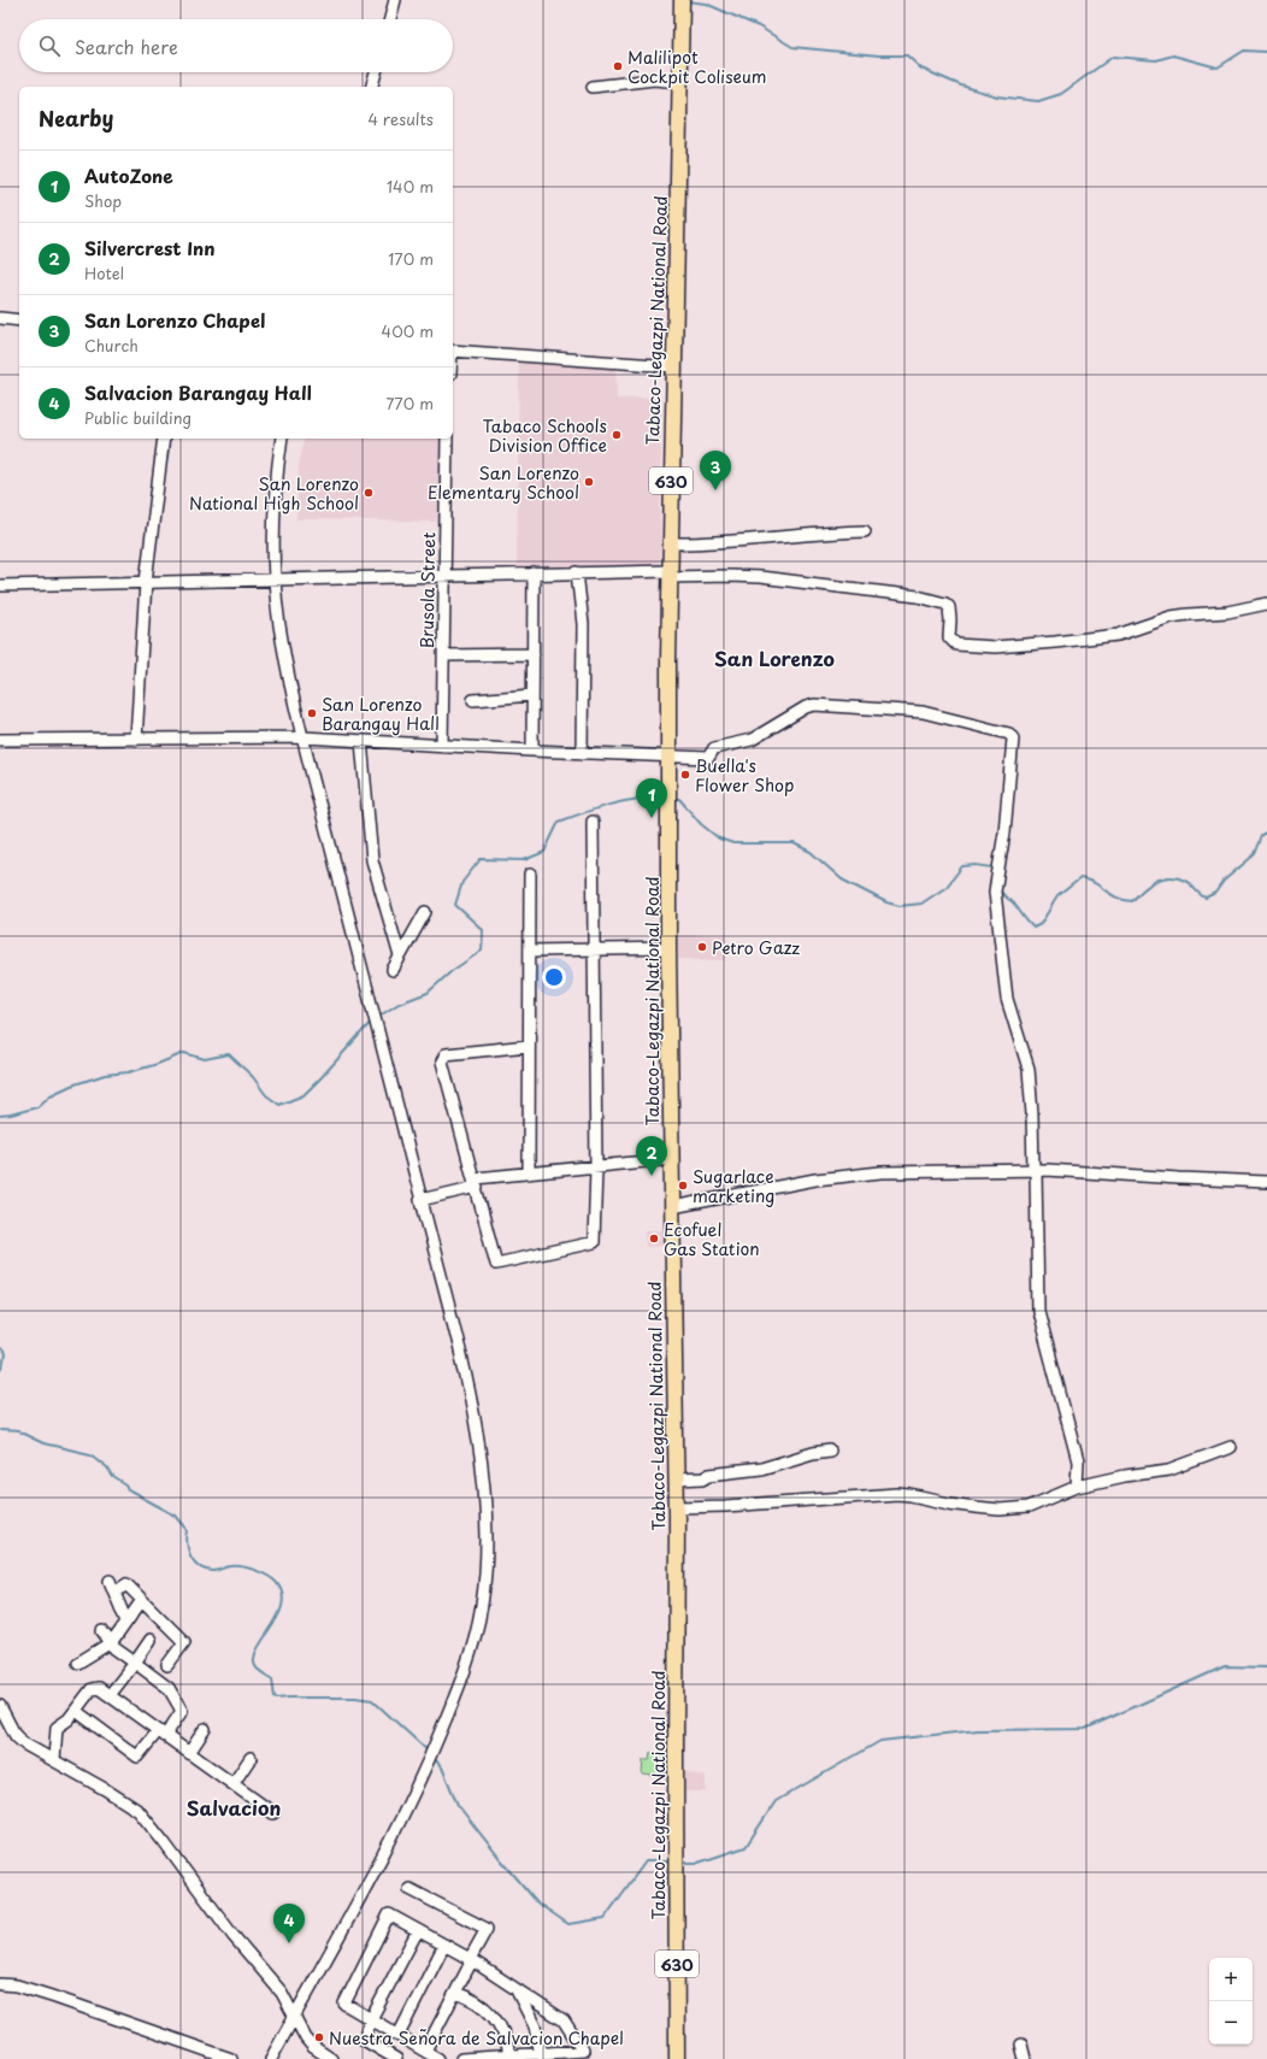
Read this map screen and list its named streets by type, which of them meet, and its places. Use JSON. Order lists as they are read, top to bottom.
{
  "streets": {
    "main road": ["Tabaco-Legazpi National Road", "630"],
    "street": ["Brusola Street"]
  },
  "districts": ["San Lorenzo", "Salvacion"],
  "places": [
    "Malilipot Cockpit Coliseum",
    "Tabaco Schools Division Office",
    "San Lorenzo Elementary School",
    "San Lorenzo National High School",
    "San Lorenzo Barangay Hall",
    "Buella's Flower Shop",
    "Petro Gazz",
    "Sugarlace marketing",
    "Ecofuel Gas Station",
    "Nuestra Señora de Salvacion Chapel"
  ],
  "page": {
    "search": "Search here",
    "heading": ["Nearby", "4 results"],
    "list": [
      {
        "mark": "1",
        "name": "AutoZone",
        "note": "Shop",
        "value": "140 m"
      },
      {
        "mark": "2",
        "name": "Silvercrest Inn",
        "note": "Hotel",
        "value": "170 m"
      },
      {
        "mark": "3",
        "name": "San Lorenzo Chapel",
        "note": "Church",
        "value": "400 m"
      },
      {
        "mark": "4",
        "name": "Salvacion Barangay Hall",
        "note": "Public building",
        "value": "770 m"
      }
    ],
    "pins": [
      "3",
      "1",
      "2",
      "4"
    ],
    "map_buttons": ["+", "−"]
  }
}
